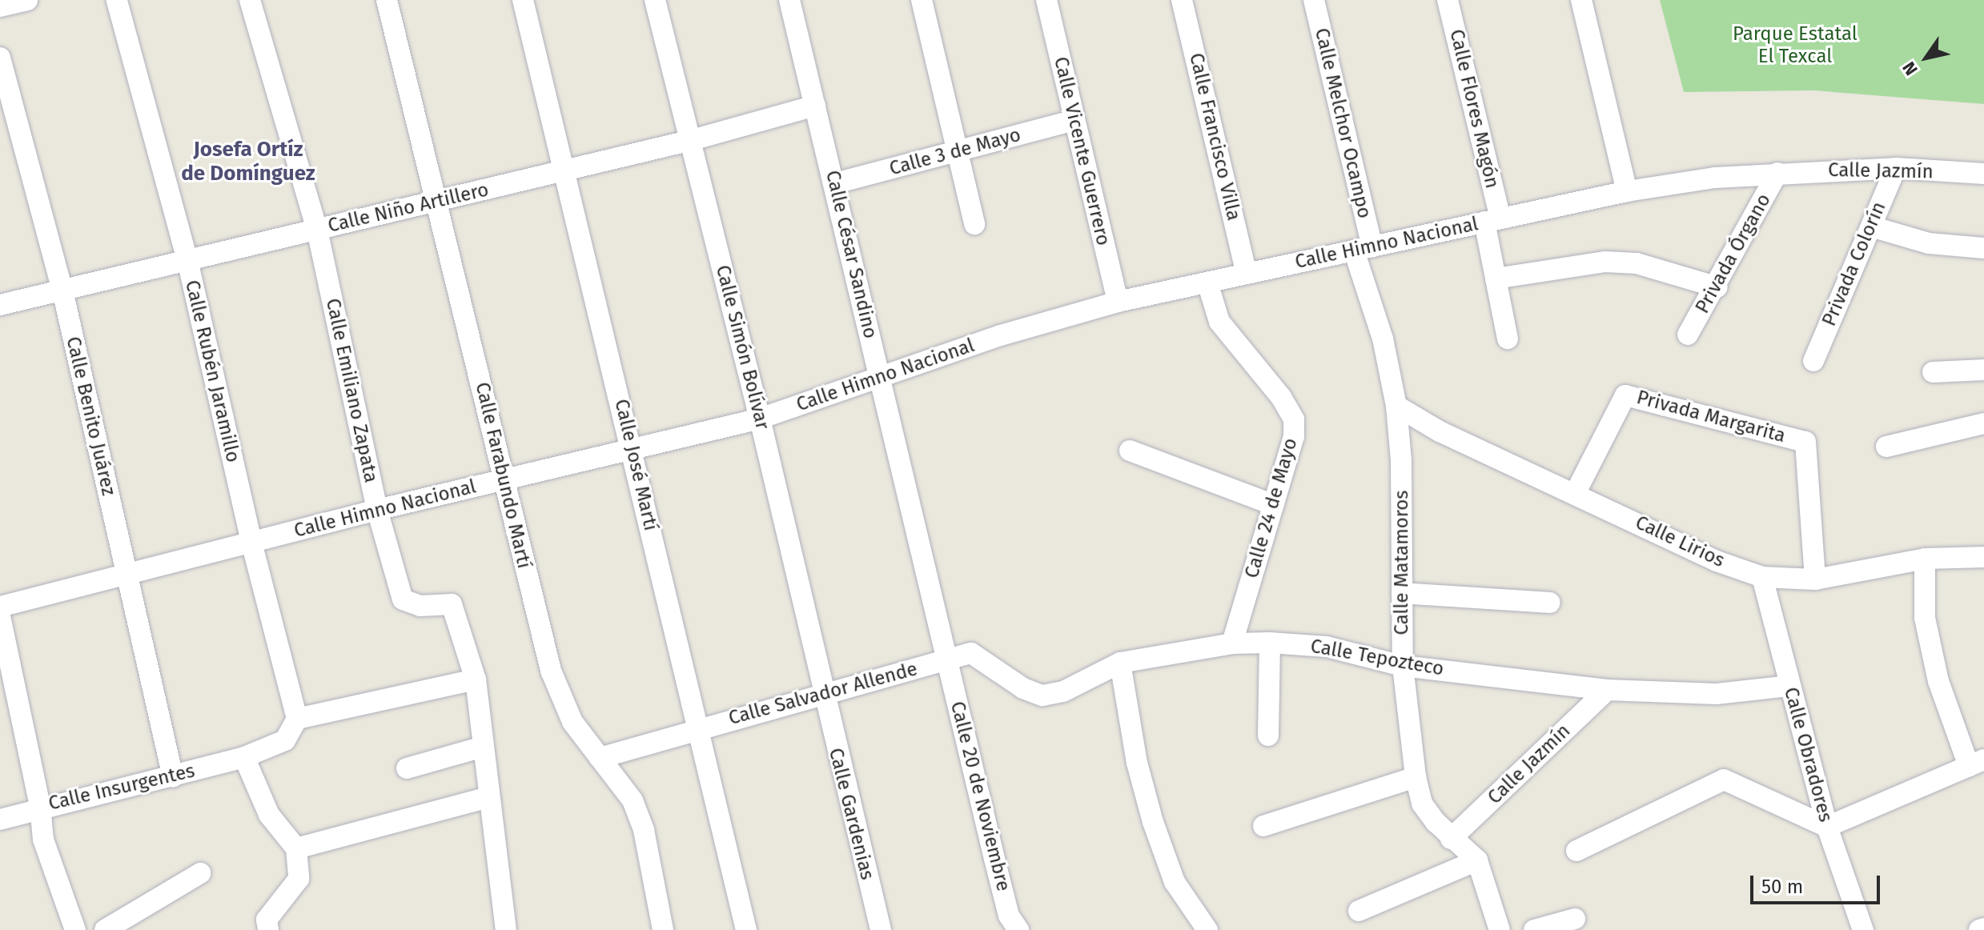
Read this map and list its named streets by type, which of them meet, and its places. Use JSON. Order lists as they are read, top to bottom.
{
  "streets": {
    "street": [
      "Calle Flores Magón",
      "Calle Melchor Ocampo",
      "Calle Francisco Villa",
      "Calle Vicente Guerrero",
      "Calle 3 de Mayo",
      "Calle Jazmín",
      "Calle Niño Artillero",
      "Calle Himno Nacional",
      "Privada Órgano",
      "Calle César Sandino",
      "Privada Colorín",
      "Calle Simón Bolívar",
      "Calle Rubén Jaramillo",
      "Calle Emiliano Zapata",
      "Calle Benito Juárez",
      "Privada Margarita",
      "Calle José Martí",
      "Calle Farabundo Martí",
      "Calle 24 de Mayo",
      "Calle Lirios",
      "Calle Matamoros",
      "Calle Tepozteco",
      "Calle Salvador Allende",
      "Calle Obradores",
      "Calle Insurgentes",
      "Calle 20 de Noviembre",
      "Calle Gardenias"
    ]
  },
  "crossings": [
    ["Calle Flores Magón", "Calle Himno Nacional"],
    ["Calle Melchor Ocampo", "Calle Himno Nacional"],
    ["Calle Melchor Ocampo", "Calle Matamoros"],
    ["Calle Francisco Villa", "Calle Himno Nacional"],
    ["Calle Vicente Guerrero", "Calle 3 de Mayo"],
    ["Calle Vicente Guerrero", "Calle Himno Nacional"],
    ["Calle 3 de Mayo", "Calle César Sandino"],
    ["Calle Jazmín", "Calle Himno Nacional"],
    ["Calle Jazmín", "Privada Órgano"],
    ["Calle Jazmín", "Privada Colorín"],
    ["Calle Jazmín", "Calle Matamoros"],
    ["Calle Jazmín", "Calle Tepozteco"],
    ["Calle Niño Artillero", "Calle César Sandino"],
    ["Calle Niño Artillero", "Calle Simón Bolívar"],
    ["Calle Niño Artillero", "Calle Rubén Jaramillo"],
    ["Calle Niño Artillero", "Calle Emiliano Zapata"],
    ["Calle Niño Artillero", "Calle Benito Juárez"],
    ["Calle Niño Artillero", "Calle José Martí"],
    ["Calle Niño Artillero", "Calle Farabundo Martí"],
    ["Calle Himno Nacional", "Privada Órgano"],
    ["Calle Himno Nacional", "Calle César Sandino"],
    ["Calle Himno Nacional", "Calle Simón Bolívar"],
    ["Calle Himno Nacional", "Calle Rubén Jaramillo"],
    ["Calle Himno Nacional", "Calle Emiliano Zapata"],
    ["Calle Himno Nacional", "Calle Benito Juárez"],
    ["Calle Himno Nacional", "Calle José Martí"],
    ["Calle Himno Nacional", "Calle Farabundo Martí"],
    ["Calle Himno Nacional", "Calle 24 de Mayo"],
    ["Calle Himno Nacional", "Calle Matamoros"],
    ["Calle César Sandino", "Calle Tepozteco"],
    ["Calle César Sandino", "Calle Salvador Allende"],
    ["Calle César Sandino", "Calle 20 de Noviembre"],
    ["Calle Simón Bolívar", "Calle Salvador Allende"],
    ["Calle Simón Bolívar", "Calle Gardenias"],
    ["Calle Rubén Jaramillo", "Calle Insurgentes"],
    ["Calle Benito Juárez", "Calle Insurgentes"],
    ["Privada Margarita", "Calle Lirios"],
    ["Calle José Martí", "Calle Salvador Allende"],
    ["Calle Farabundo Martí", "Calle Salvador Allende"],
    ["Calle 24 de Mayo", "Calle Tepozteco"],
    ["Calle Lirios", "Calle Matamoros"],
    ["Calle Lirios", "Calle Obradores"],
    ["Calle Matamoros", "Calle Tepozteco"],
    ["Calle Tepozteco", "Calle Salvador Allende"],
    ["Calle Tepozteco", "Calle Obradores"],
    ["Calle Tepozteco", "Calle 20 de Noviembre"],
    ["Calle Salvador Allende", "Calle 20 de Noviembre"],
    ["Calle Salvador Allende", "Calle Gardenias"]
  ],
  "districts": ["Josefa Ortíz de Domínguez"],
  "parks": ["Parque Estatal El Texcal"],
  "scale_bar": "50 m",
  "north": "bottom left"
}
